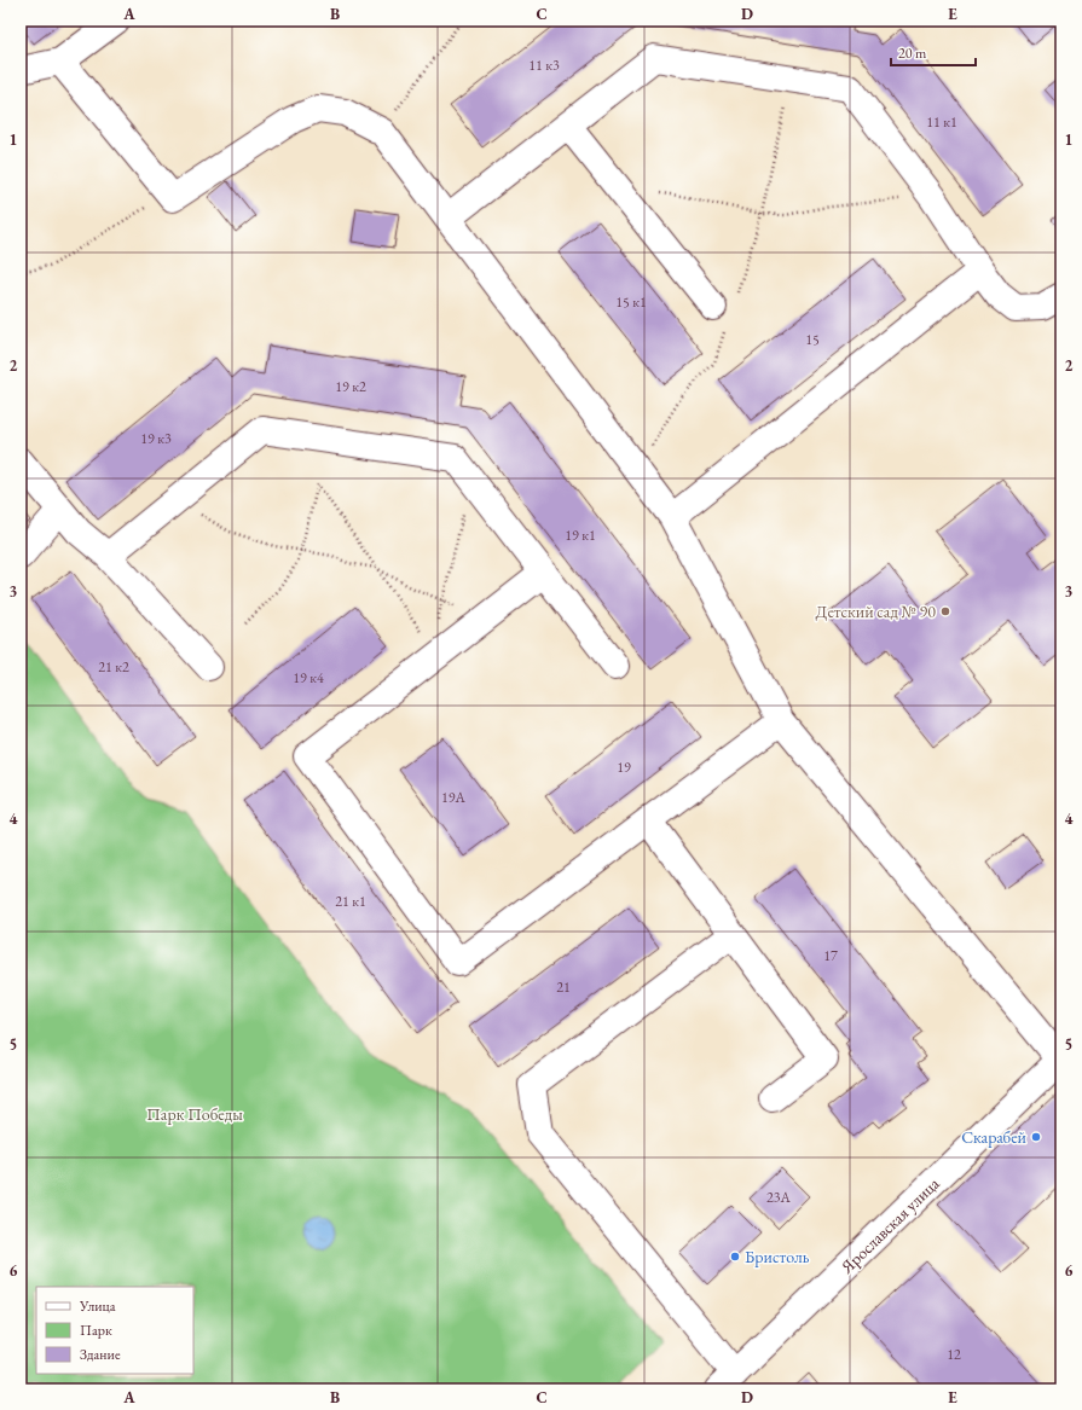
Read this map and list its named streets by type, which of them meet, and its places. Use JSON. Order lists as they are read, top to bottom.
{
  "streets": {
    "street": ["Ярославская улица"]
  },
  "parks": ["Парк Победы"],
  "places": ["Детский сад № 90", "Скарабей", "Бристоль"],
  "house_numbers": [
    "11 к3",
    "11 к1",
    "15 к1",
    "15",
    "19 к2",
    "19 к3",
    "19 к1",
    "21 к2",
    "19 к4",
    "19",
    "19А",
    "21 к1",
    "17",
    "21",
    "23А",
    "12"
  ],
  "legend": ["Улица", "Парк", "Здание"],
  "scale_bar": "20 m",
  "grid": {
    "columns": [
      "A",
      "B",
      "C",
      "D",
      "E"
    ],
    "rows": [
      "1",
      "2",
      "3",
      "4",
      "5",
      "6"
    ]
  }
}
